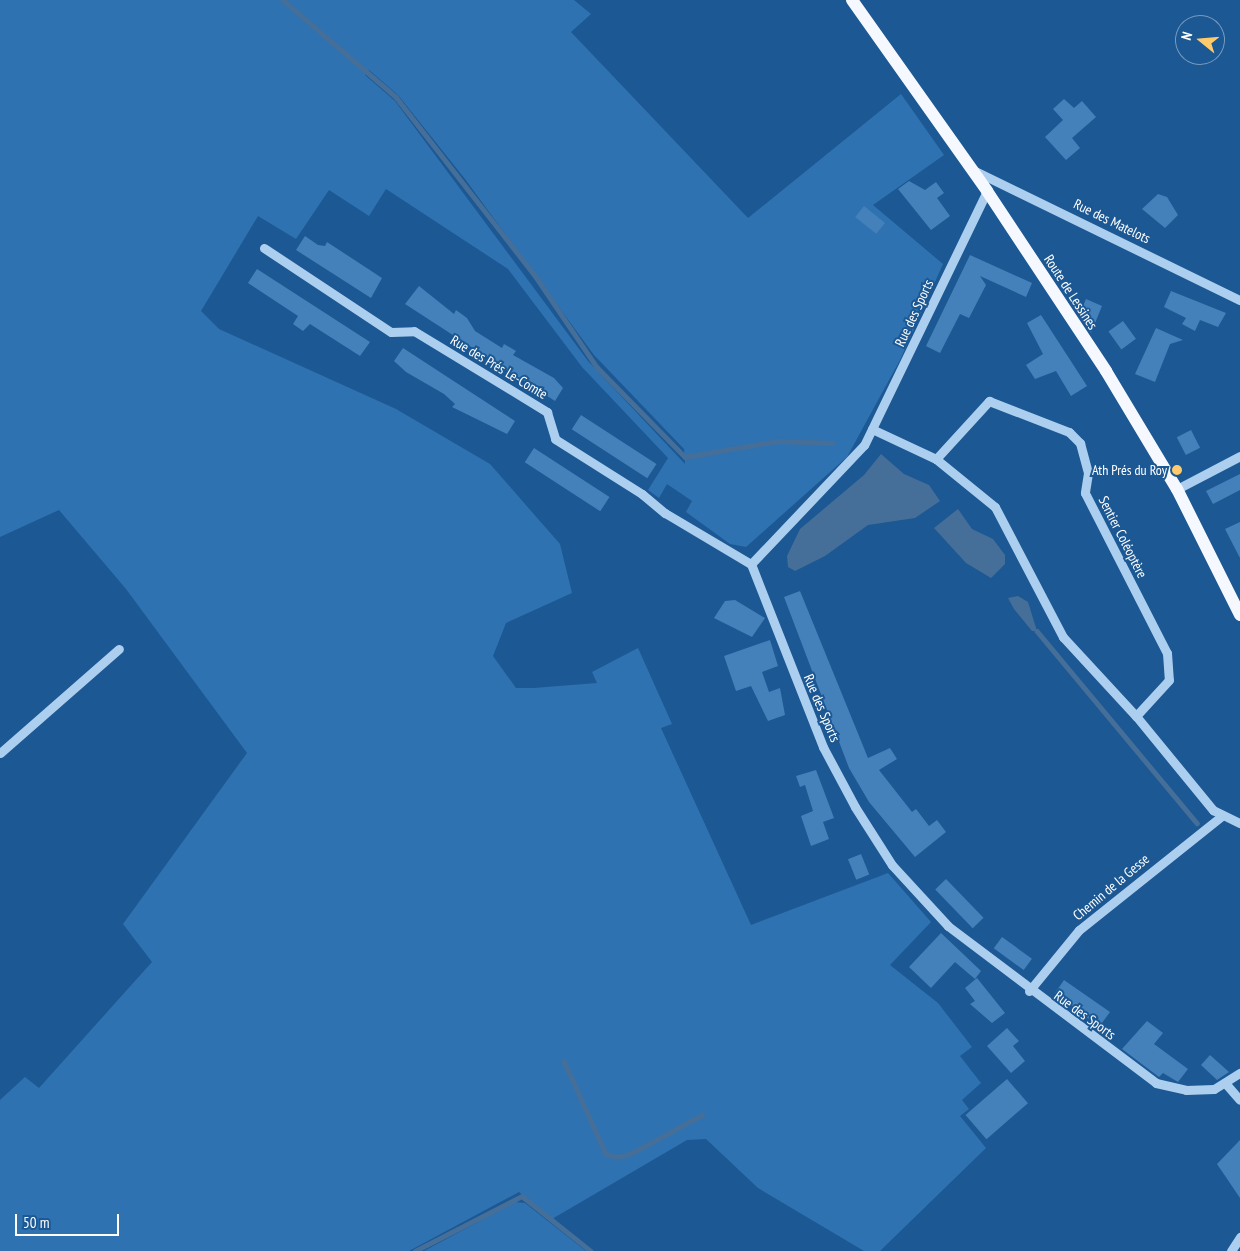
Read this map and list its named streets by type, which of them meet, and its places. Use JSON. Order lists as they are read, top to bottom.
{
  "streets": {
    "main road": ["Route de Lessines"],
    "street": [
      "Rue des Matelots",
      "Rue des Sports",
      "Rue des Prés Le-Comte",
      "Sentier Coléoptère",
      "Chemin de la Gesse"
    ]
  },
  "crossings": [
    ["Rue des Matelots", "Route de Lessines"],
    ["Route de Lessines", "Rue des Sports"],
    ["Rue des Sports", "Rue des Prés Le-Comte"],
    ["Rue des Sports", "Chemin de la Gesse"]
  ],
  "places": ["Ath Prés du Roy"],
  "scale_bar": "50 m",
  "north": "left"
}
